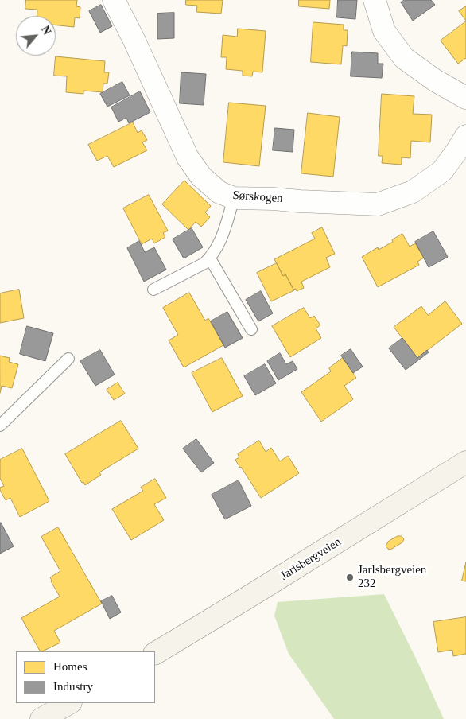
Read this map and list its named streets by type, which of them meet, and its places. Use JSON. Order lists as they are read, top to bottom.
{
  "streets": {
    "main road": ["Jarlsbergveien"],
    "street": ["Sørskogen"]
  },
  "places": ["Jarlsbergveien 232"],
  "legend": ["Homes", "Industry"],
  "north": "top right"
}
